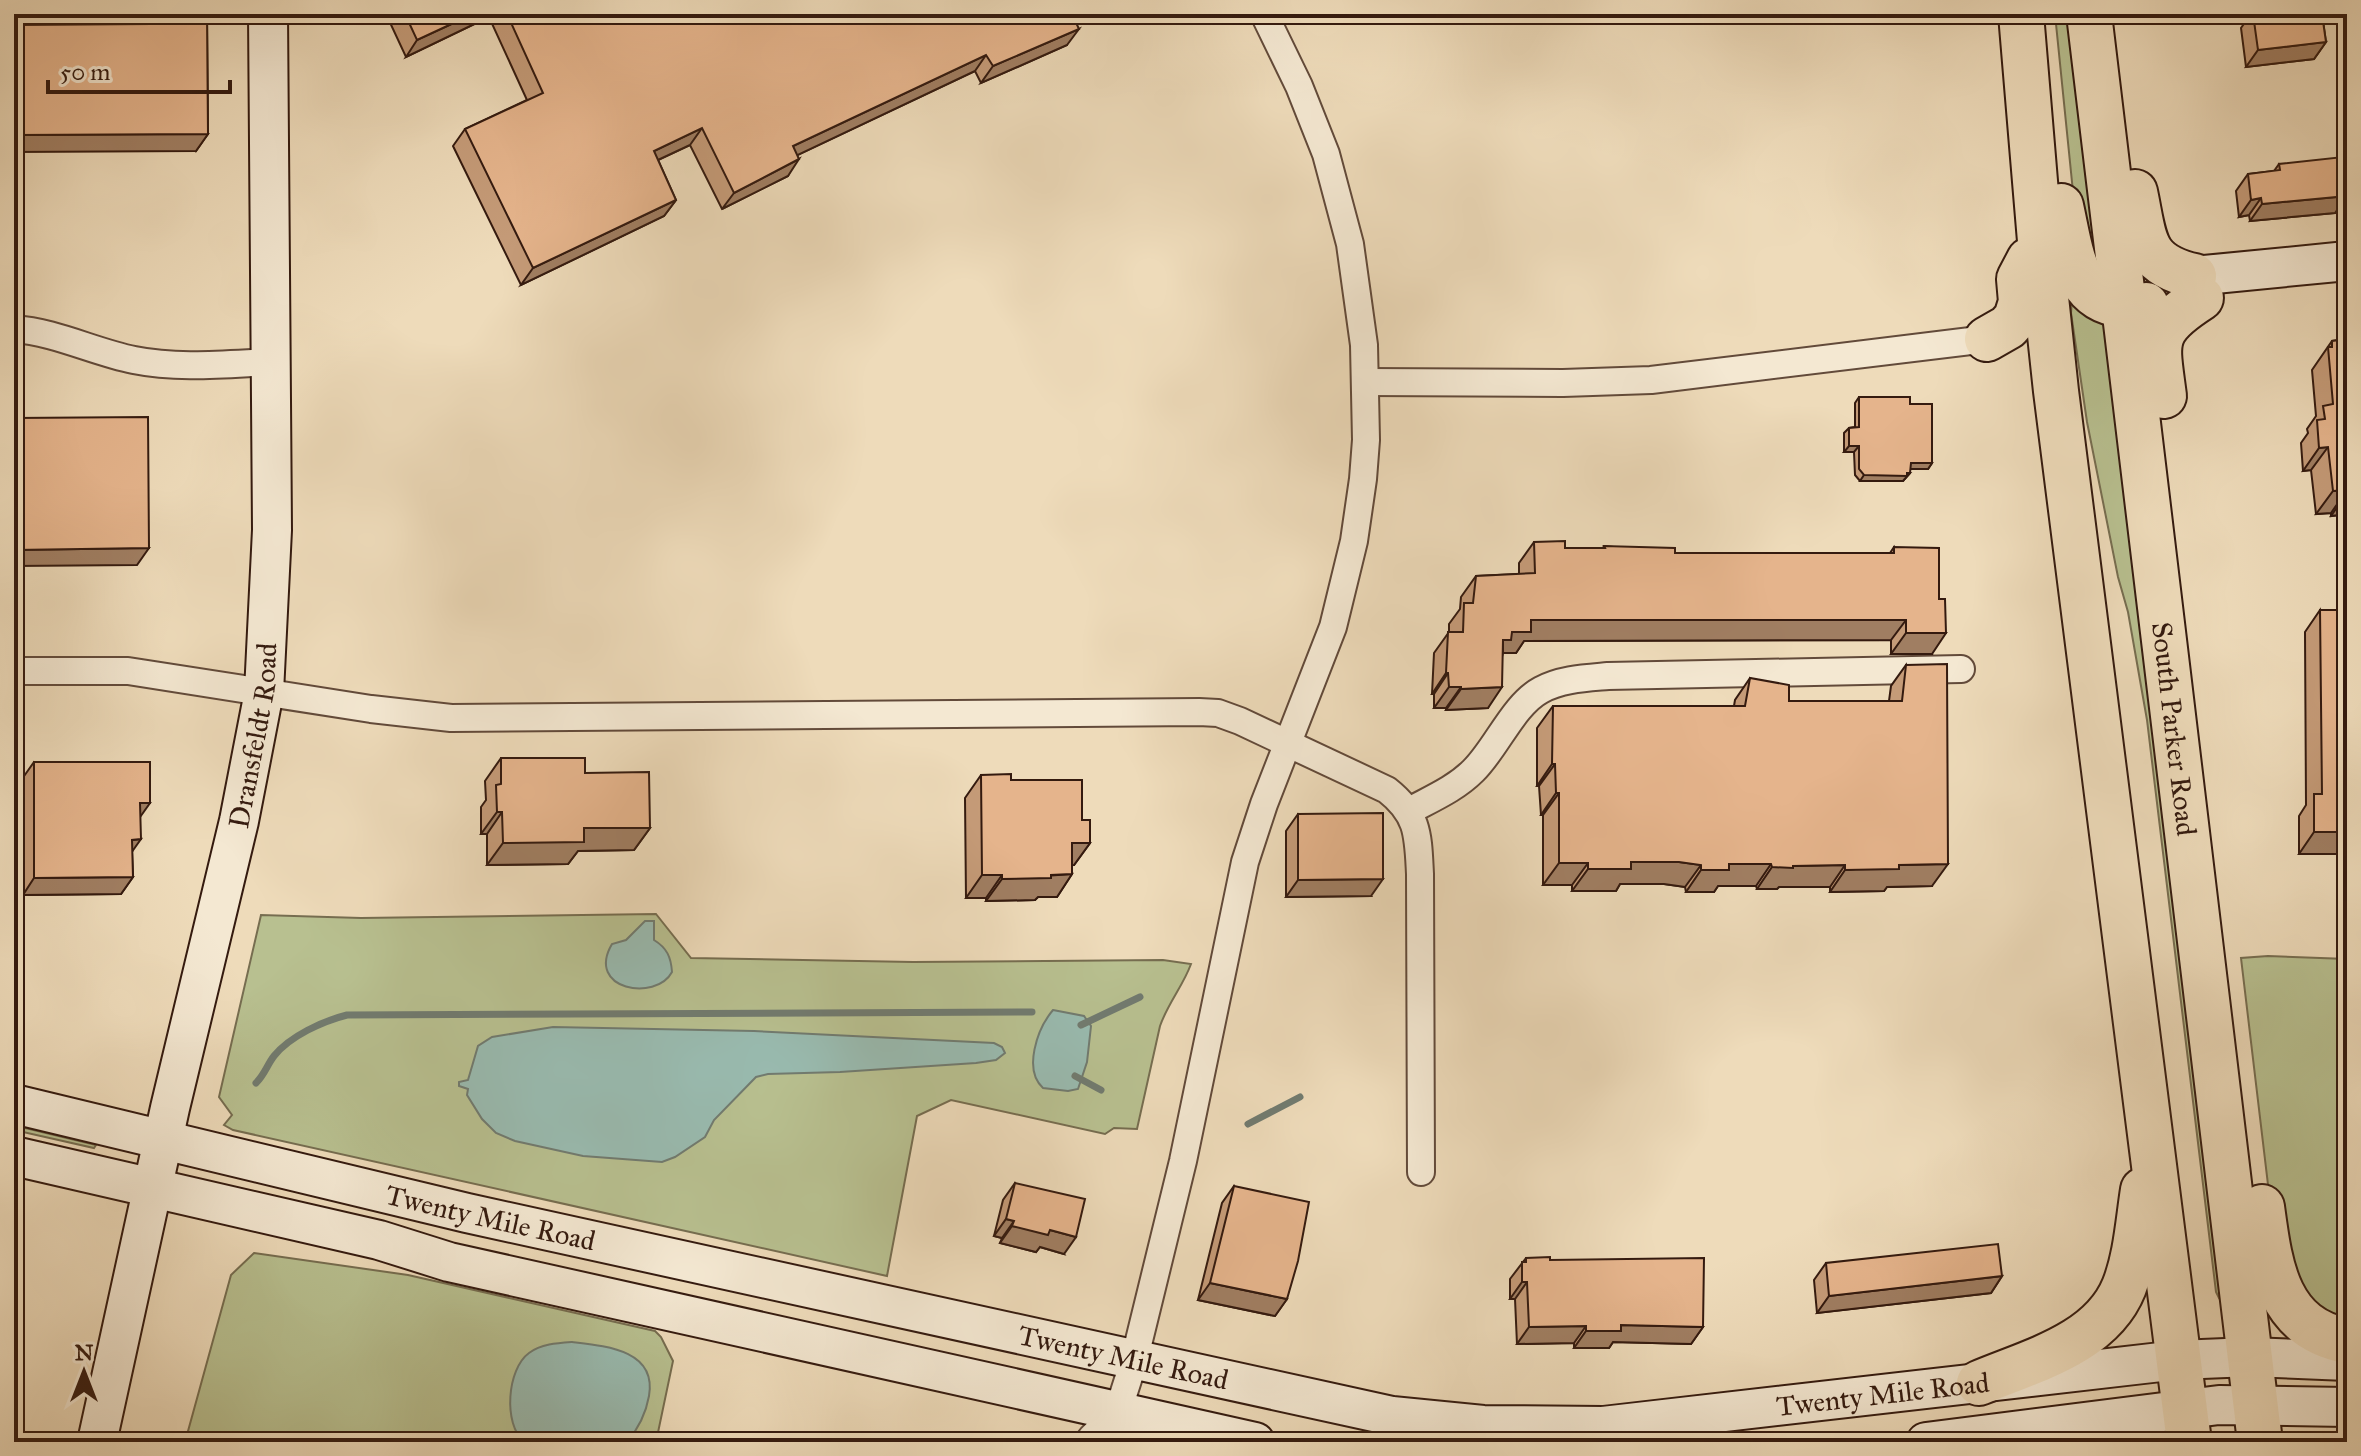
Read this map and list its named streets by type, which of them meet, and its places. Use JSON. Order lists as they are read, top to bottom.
{
  "streets": {
    "highway": ["South Parker Road"],
    "main road": ["Dransfeldt Road", "Twenty Mile Road"]
  },
  "crossings": [
    ["South Parker Road", "Twenty Mile Road"],
    ["Dransfeldt Road", "Twenty Mile Road"]
  ],
  "scale_bar": "50 m",
  "north": "top"
}
